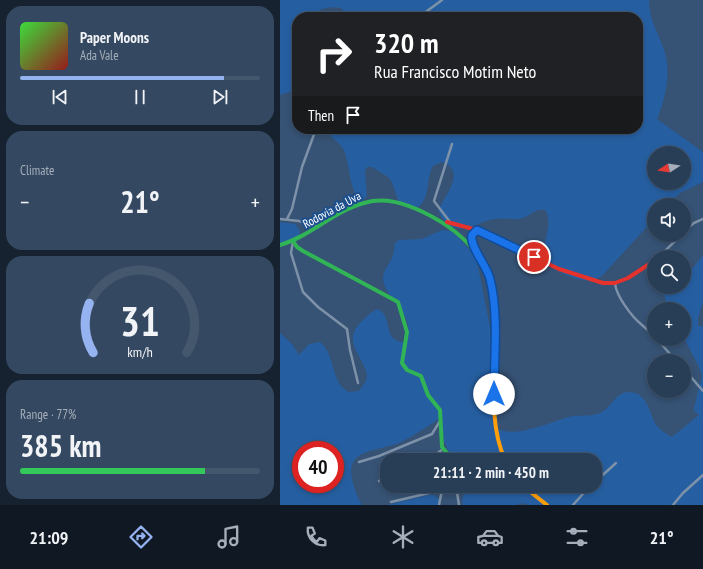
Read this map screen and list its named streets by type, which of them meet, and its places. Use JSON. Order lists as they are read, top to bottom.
{
  "streets": {
    "street": ["Rodovia da Uva"]
  },
  "north": "left",
  "page": {
    "turn": ["320 m", "Rua Francisco Motim Neto"],
    "song": ["Paper Moons", "Ada Vale"],
    "then": "Then",
    "tile": [
      "Climate",
      ["Range · 77%", "385 km"]
    ],
    "map_buttons": ["+", "−"],
    "heat": ["−", "21°", "+"],
    "limit": "40",
    "trip": "21:11 · 2 min · 450 m",
    "tabs": ["21:09", "21°"],
    "gauge": ["31", "km/h"]
  }
}
